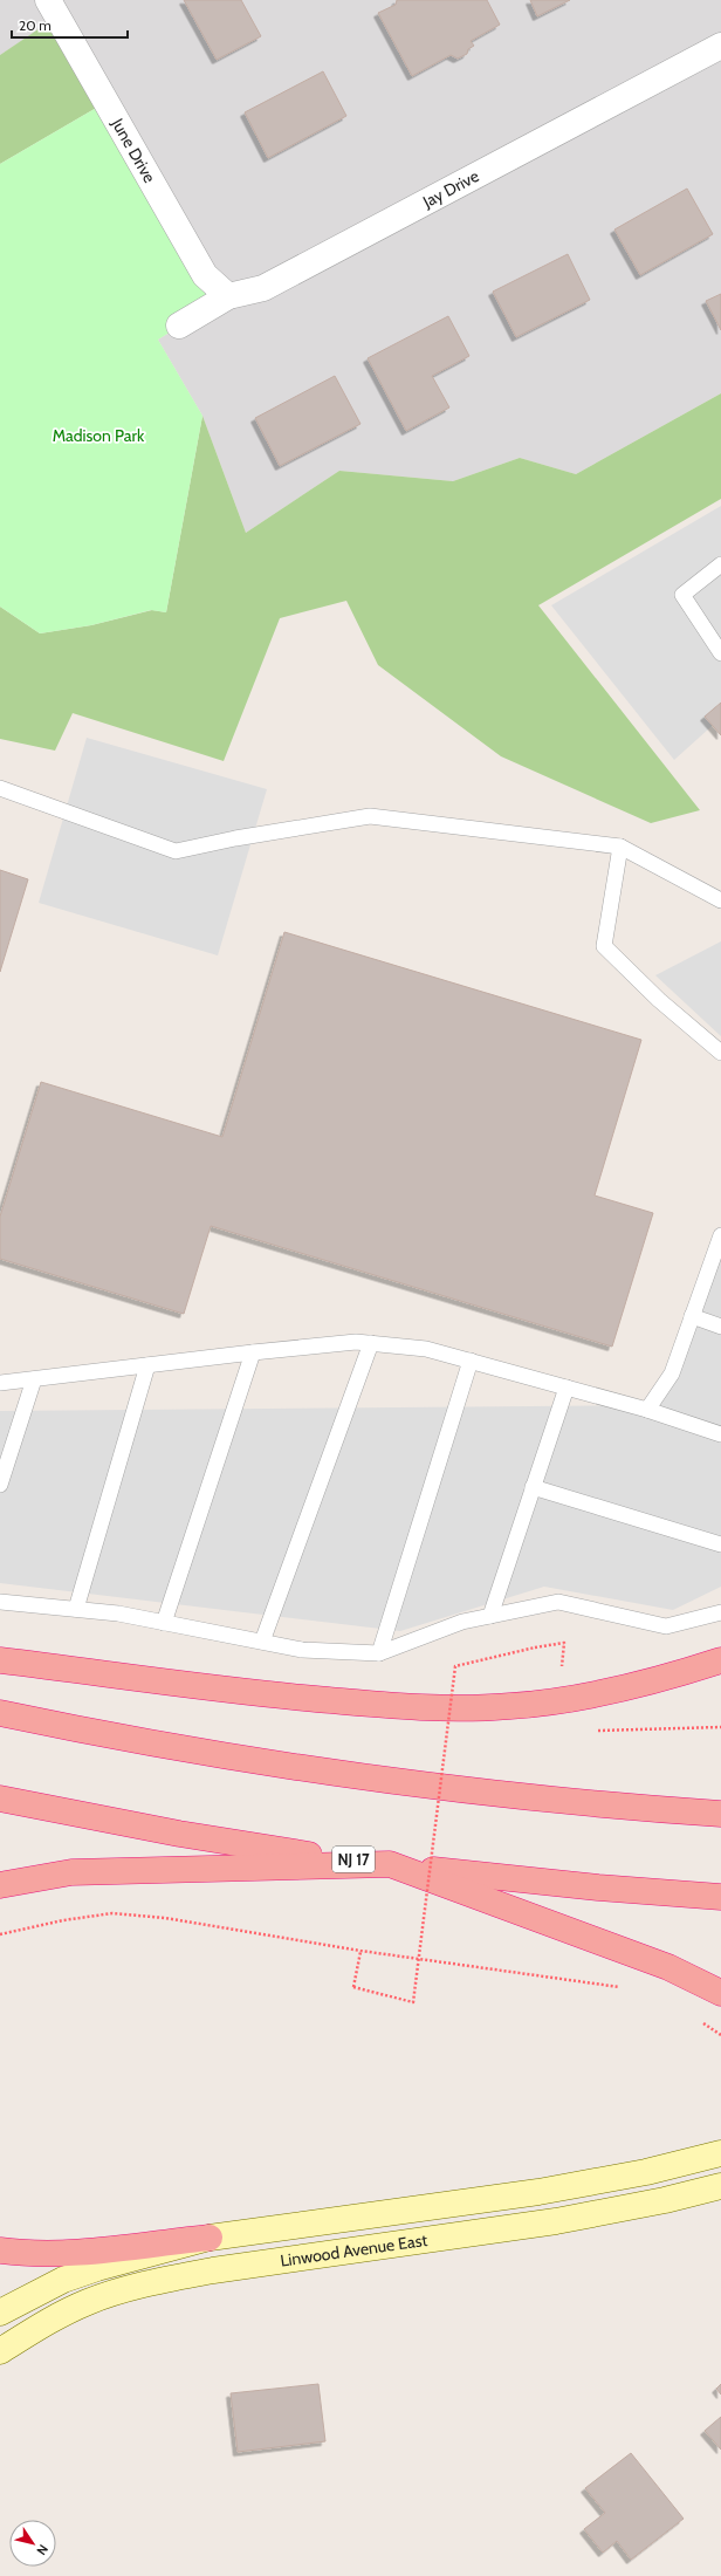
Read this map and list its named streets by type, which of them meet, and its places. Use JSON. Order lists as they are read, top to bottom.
{
  "streets": {
    "highway": ["NJ 17"],
    "main road": ["Linwood Avenue East"],
    "street": ["June Drive", "Jay Drive"]
  },
  "crossings": [
    ["June Drive", "Jay Drive"]
  ],
  "parks": ["Madison Park"],
  "scale_bar": "20 m",
  "north": "bottom right"
}
